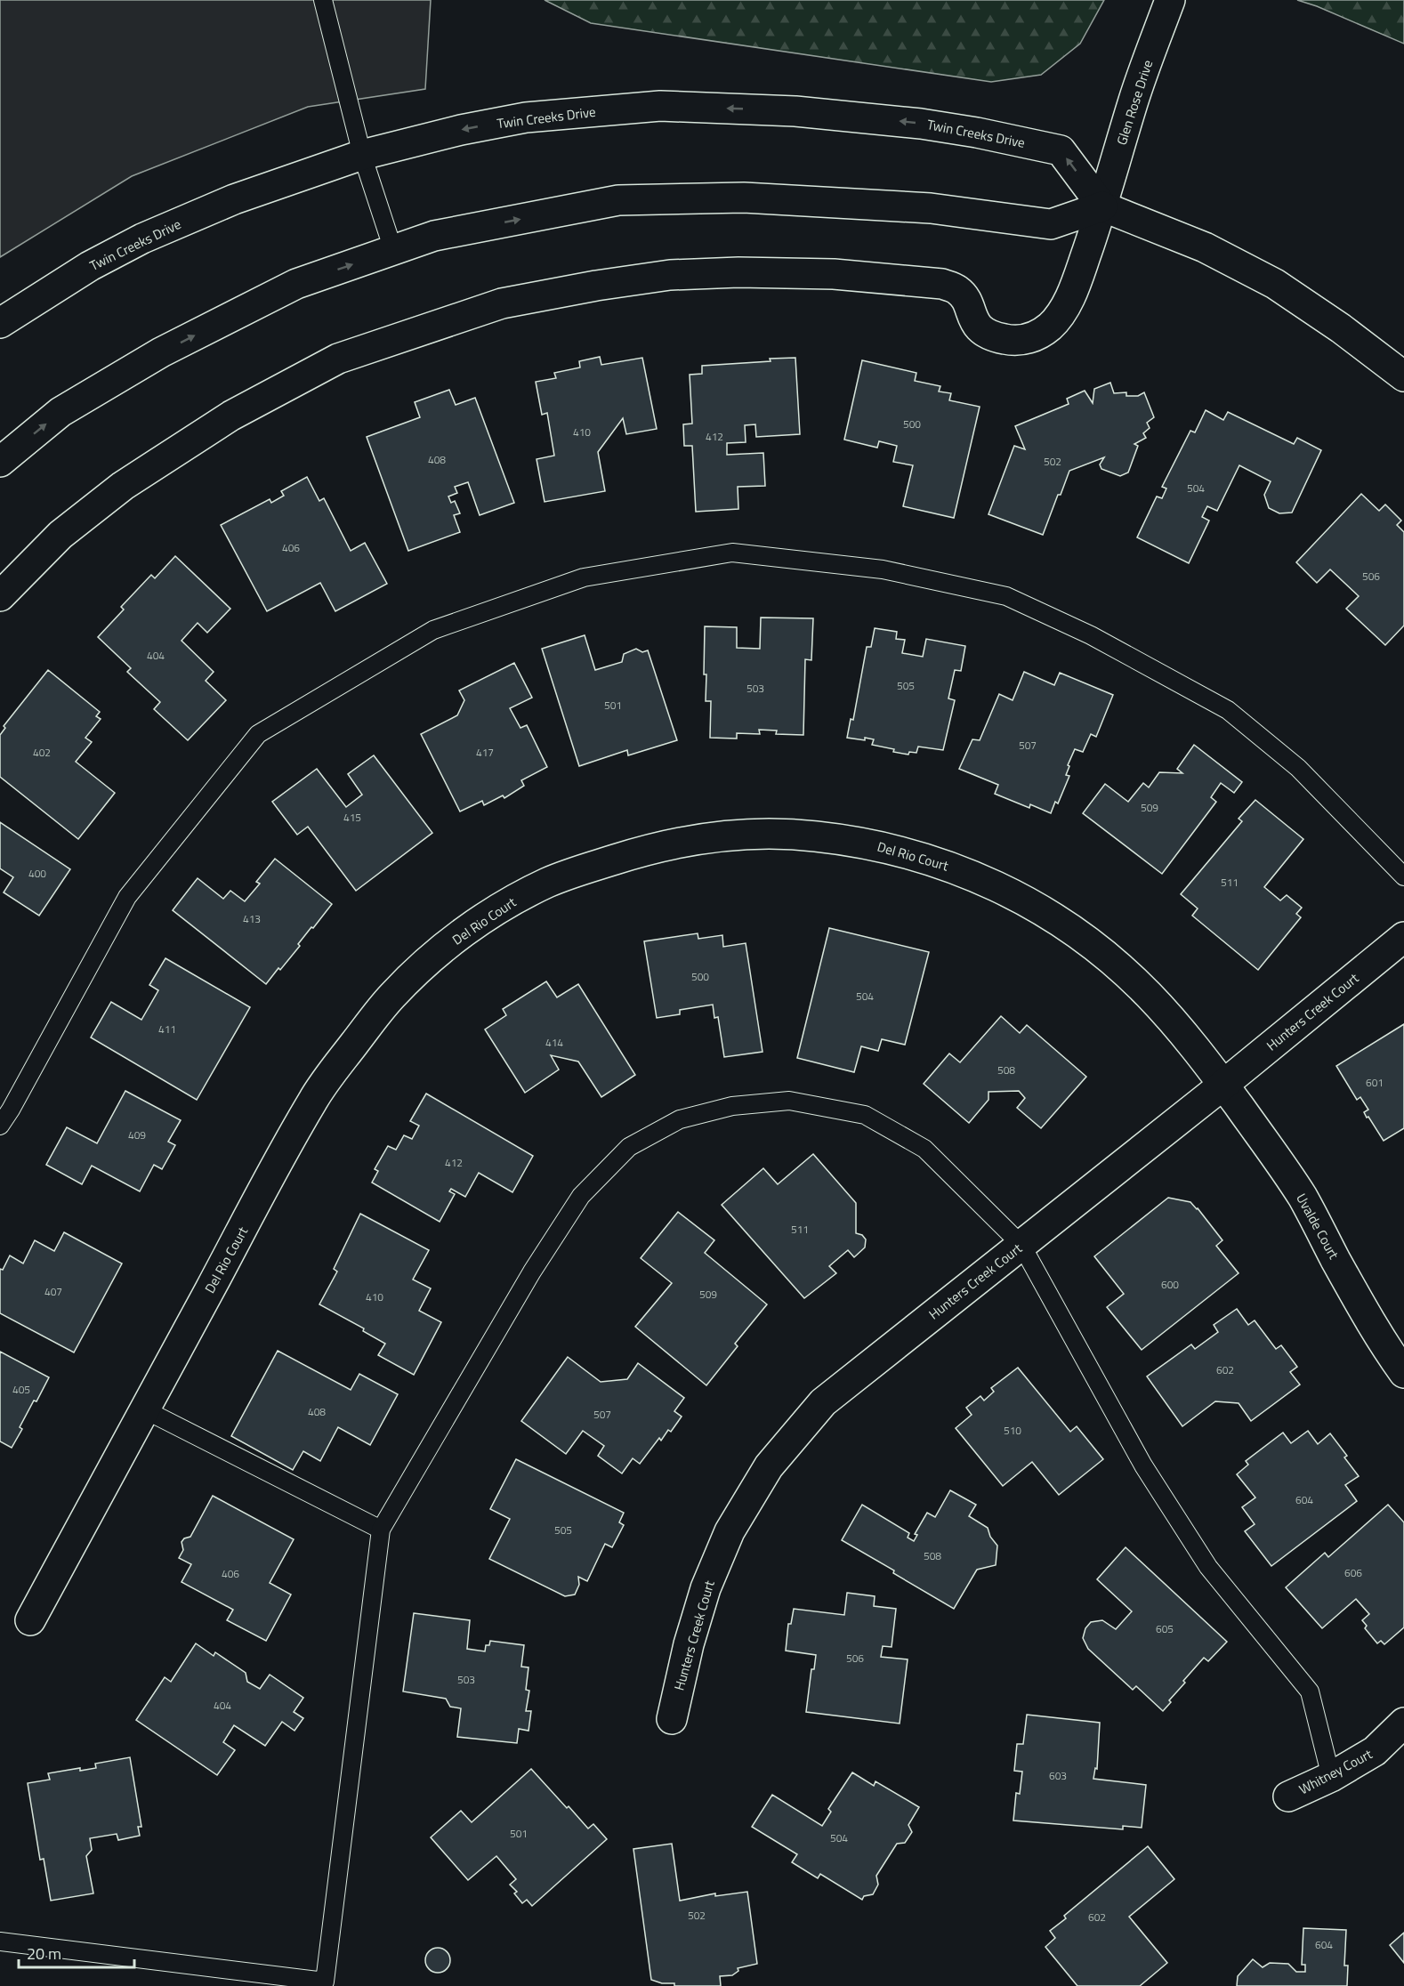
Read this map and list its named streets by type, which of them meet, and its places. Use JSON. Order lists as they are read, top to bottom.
{
  "streets": {
    "street": [
      "Glen Rose Drive",
      "Twin Creeks Drive",
      "Del Rio Court",
      "Hunters Creek Court",
      "Uvalde Court",
      "Whitney Court"
    ]
  },
  "crossings": [
    ["Glen Rose Drive", "Twin Creeks Drive"],
    ["Del Rio Court", "Hunters Creek Court"],
    ["Del Rio Court", "Uvalde Court"],
    ["Hunters Creek Court", "Uvalde Court"]
  ],
  "house_numbers": [
    "500",
    "410",
    "412",
    "408",
    "502",
    "504",
    "406",
    "506",
    "404",
    "505",
    "503",
    "501",
    "507",
    "402",
    "417",
    "509",
    "415",
    "400",
    "511",
    "413",
    "500",
    "504",
    "411",
    "414",
    "508",
    "601",
    "409",
    "412",
    "511",
    "600",
    "407",
    "509",
    "410",
    "602",
    "405",
    "408",
    "507",
    "510",
    "604",
    "505",
    "508",
    "606",
    "406",
    "605",
    "506",
    "503",
    "404",
    "603",
    "501",
    "504",
    "502",
    "602",
    "604"
  ],
  "scale_bar": "20 m"
}
